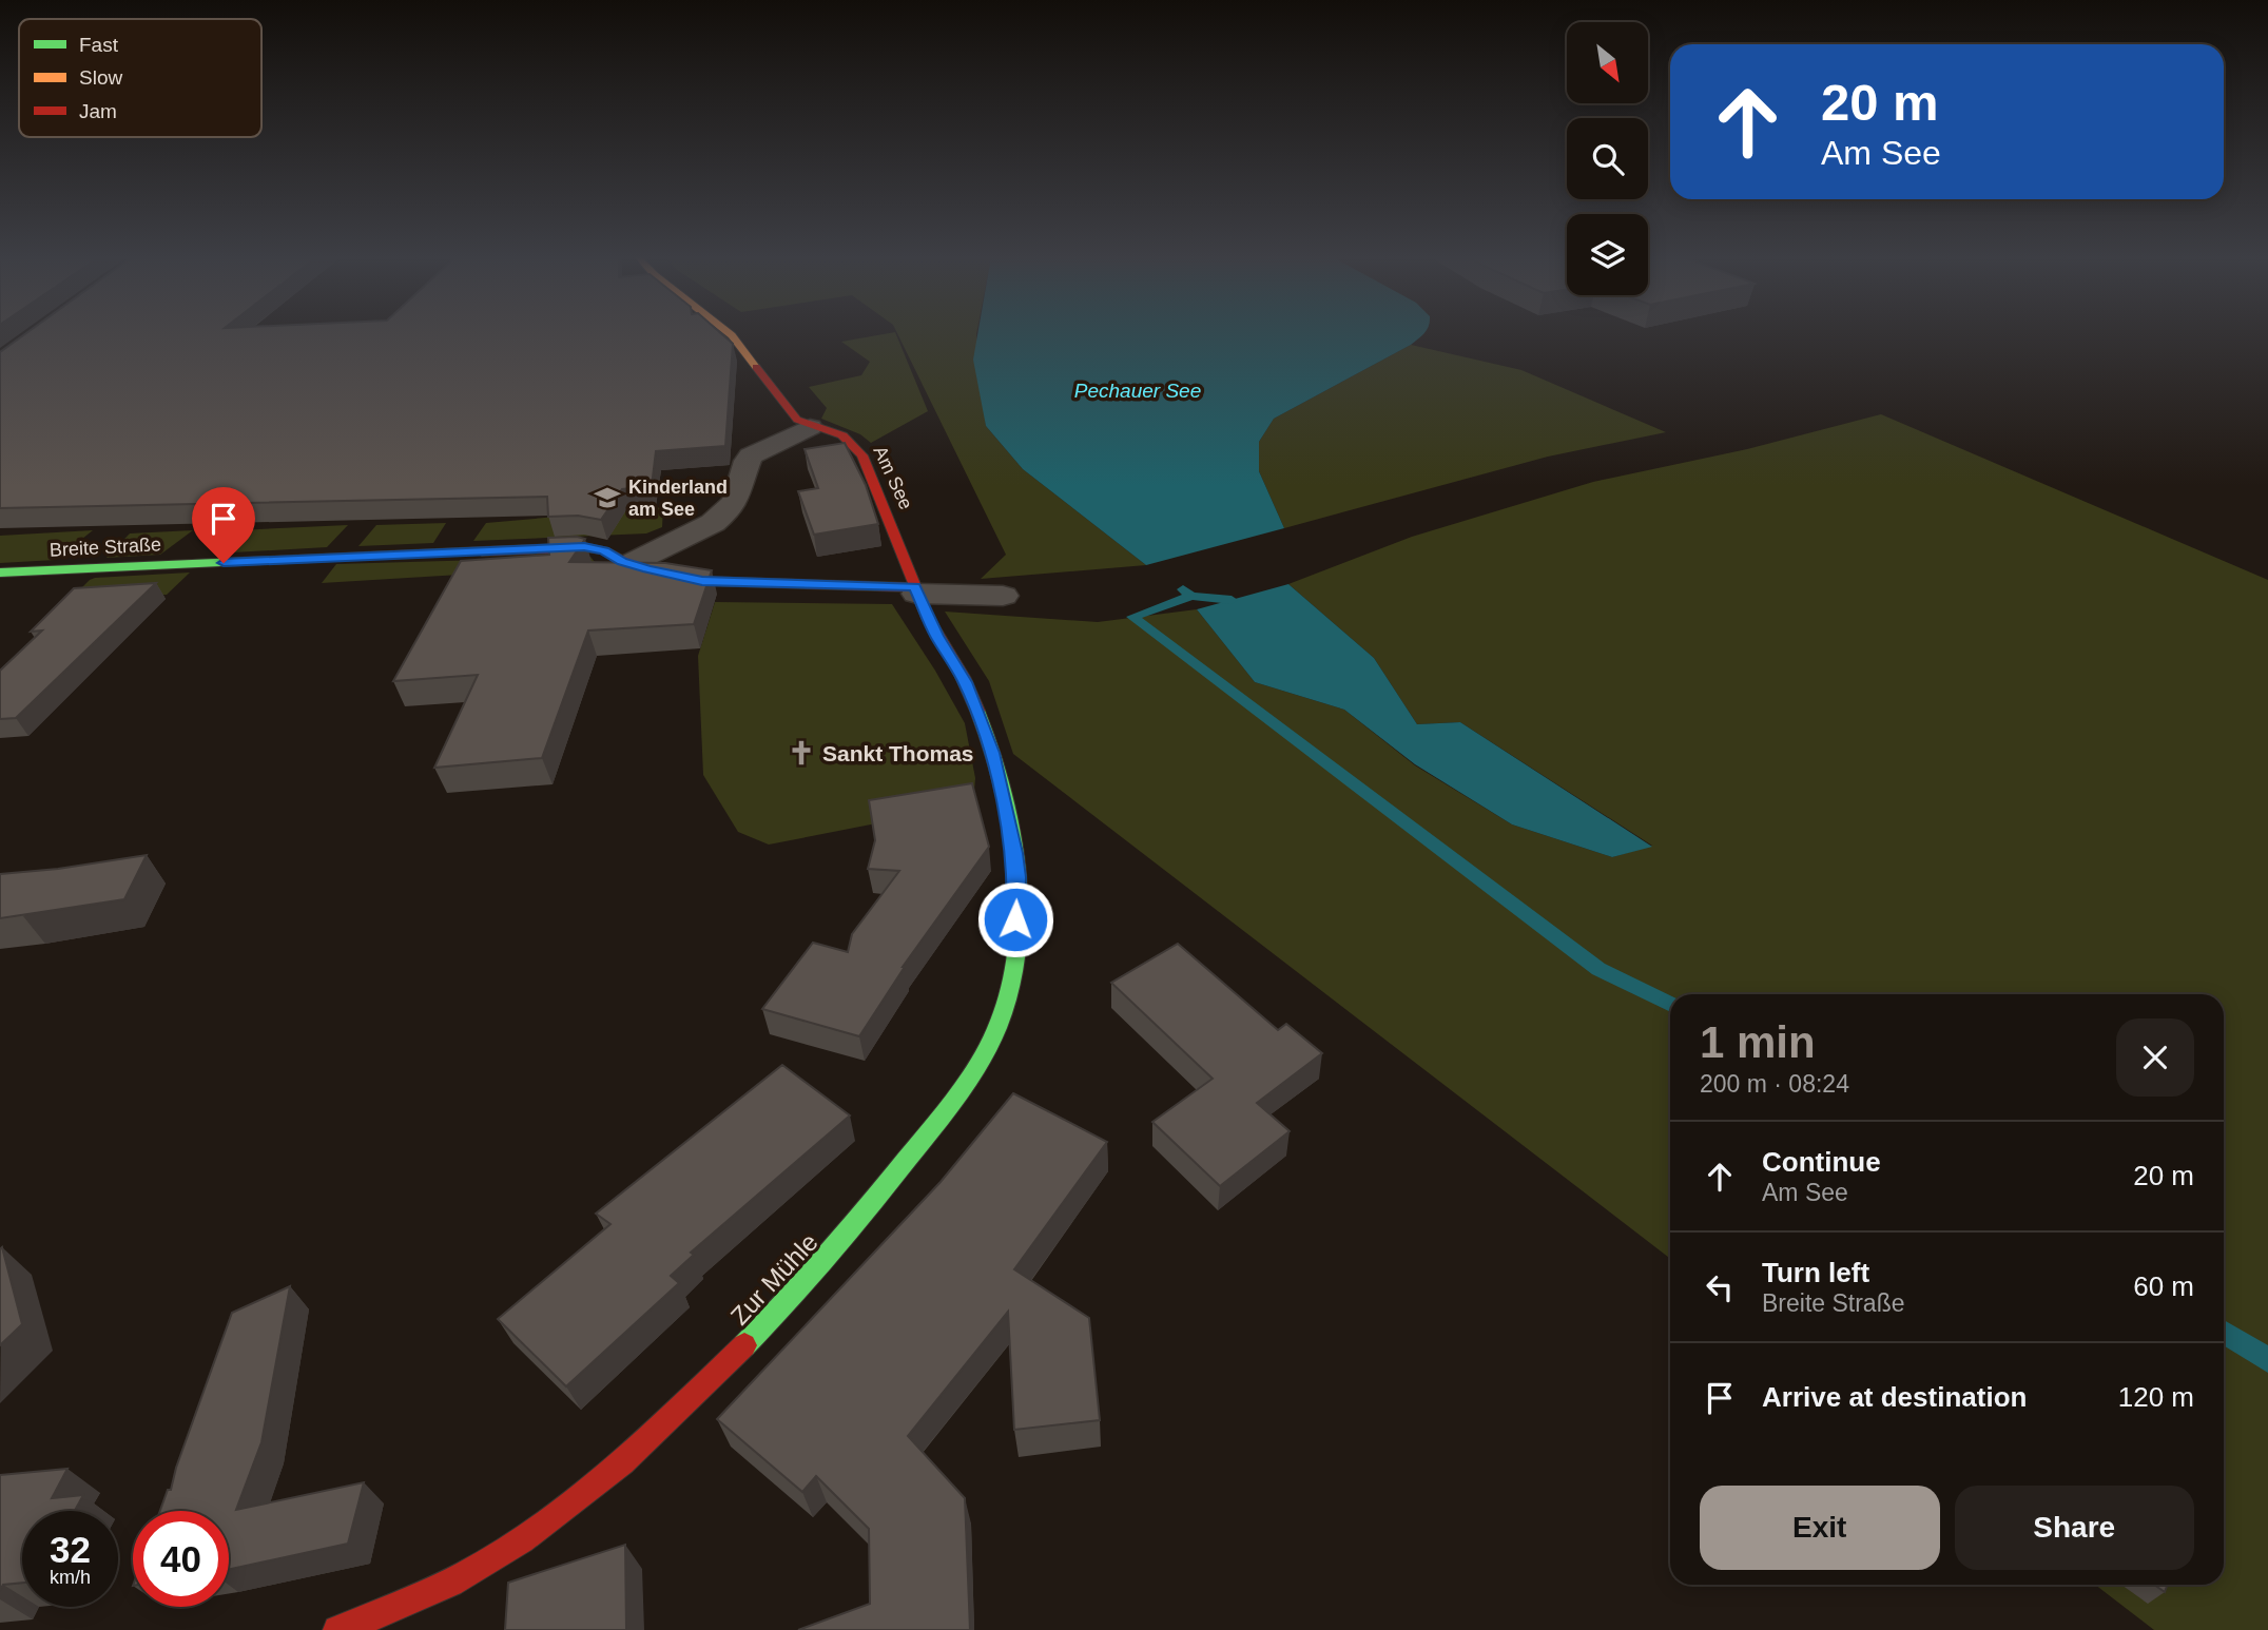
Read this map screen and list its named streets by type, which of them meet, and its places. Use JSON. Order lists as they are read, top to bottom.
{
  "streets": {
    "street": ["Am See", "Breite Straße", "Zur Mühle"]
  },
  "crossings": [
    ["Am See", "Breite Straße"],
    ["Am See", "Zur Mühle"]
  ],
  "water": ["Pechauer See"],
  "places": {
    "school or university": ["Kinderland am See"],
    "church": ["Sankt Thomas"]
  },
  "legend": ["Fast", "Slow", "Jam"],
  "north": "bottom right",
  "page": {
    "turn": ["20 m", "Am See"],
    "heading": ["1 min", "200 m · 08:24"],
    "list": [
      {
        "name": "Continue",
        "note": "Am See",
        "value": "20 m"
      },
      {
        "name": "Turn left",
        "note": "Breite Straße",
        "value": "60 m"
      },
      {
        "name": "Arrive at destination",
        "value": "120 m"
      }
    ],
    "buttons": ["Exit", "Share"],
    "speed": "32 km/h",
    "limit": "40"
  }
}
